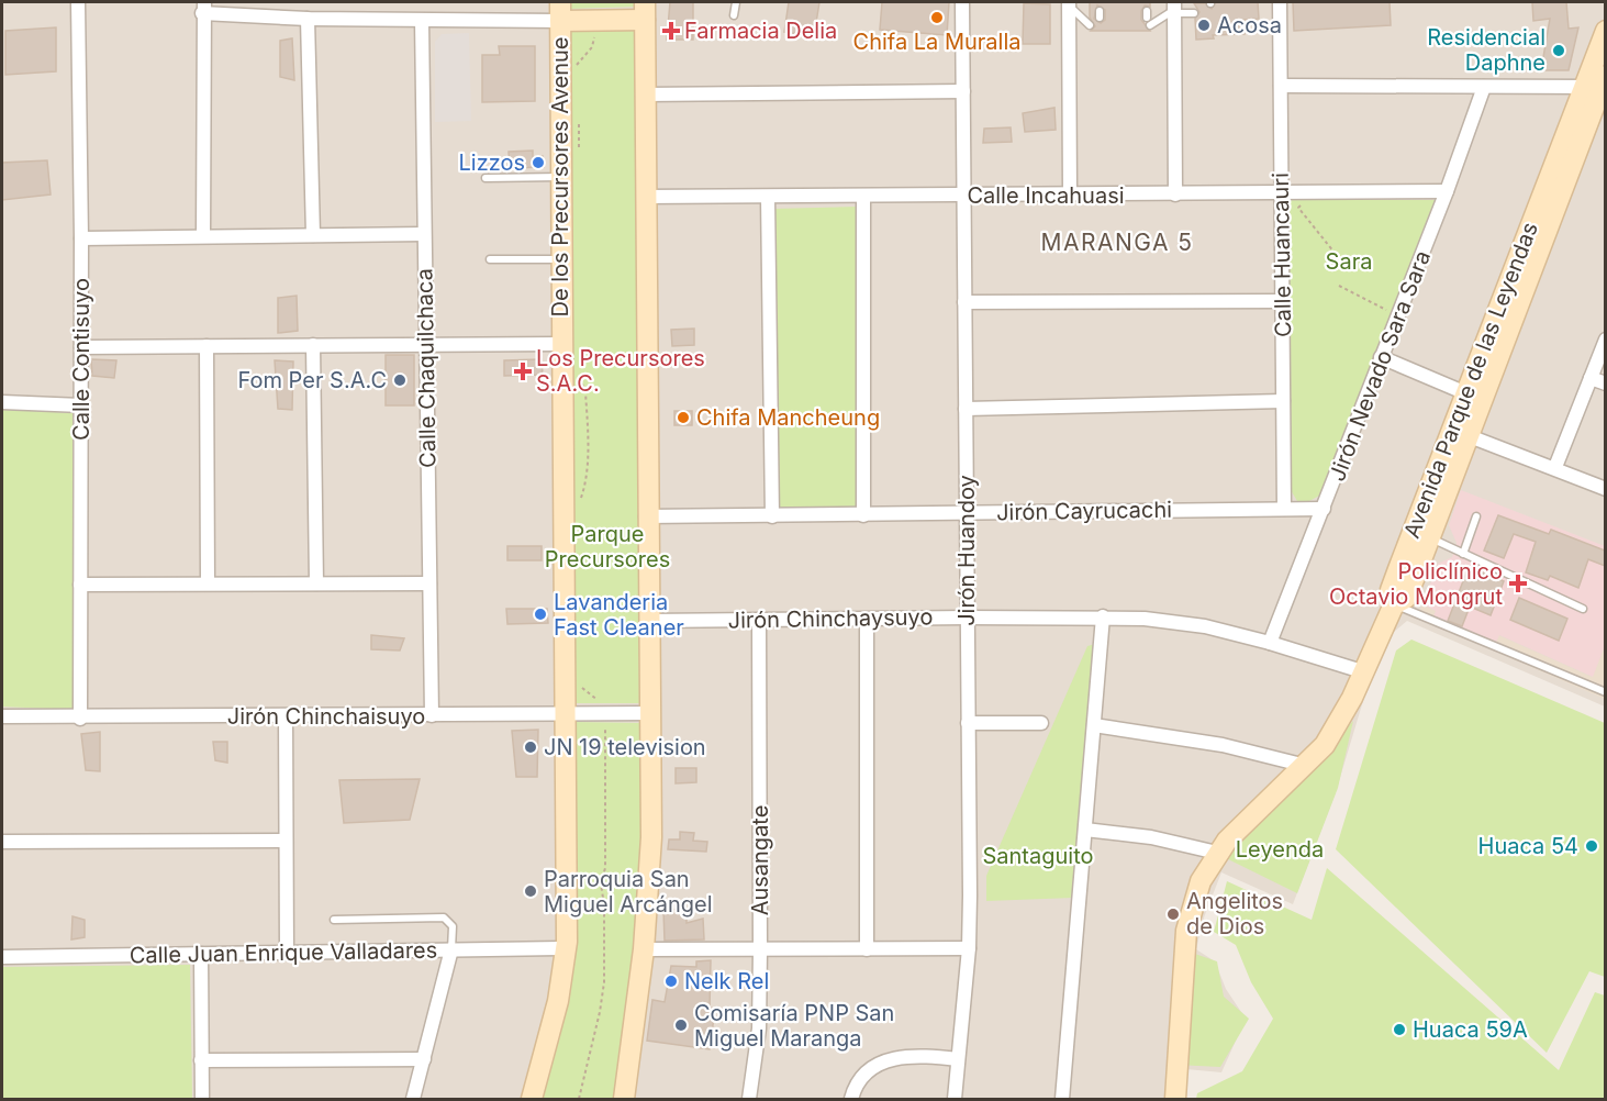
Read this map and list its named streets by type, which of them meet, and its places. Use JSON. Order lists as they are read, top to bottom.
{
  "streets": {
    "main road": ["De los Precursores Avenue", "Avenida Parque de las Leyendas"],
    "street": [
      "Calle Incahuasi",
      "Calle Huancauri",
      "Calle Contisuyo",
      "Jirón Nevado Sara Sara",
      "Calle Chaquilchaca",
      "Jirón Cayrucachi",
      "Jirón Huandoy",
      "Jirón Chinchaysuyo",
      "Jirón Chinchaisuyo",
      "Ausangate",
      "Calle Juan Enrique Valladares"
    ]
  },
  "crossings": [
    ["De los Precursores Avenue", "Jirón Chinchaisuyo"],
    ["De los Precursores Avenue", "Calle Juan Enrique Valladares"],
    ["Calle Incahuasi", "Calle Huancauri"],
    ["Calle Incahuasi", "Jirón Nevado Sara Sara"],
    ["Calle Incahuasi", "Jirón Huandoy"],
    ["Calle Huancauri", "Jirón Cayrucachi"],
    ["Calle Contisuyo", "Jirón Chinchaisuyo"],
    ["Jirón Nevado Sara Sara", "Jirón Cayrucachi"],
    ["Jirón Nevado Sara Sara", "Jirón Chinchaysuyo"],
    ["Calle Chaquilchaca", "Jirón Chinchaisuyo"],
    ["Jirón Cayrucachi", "Jirón Huandoy"],
    ["Jirón Huandoy", "Jirón Chinchaysuyo"],
    ["Jirón Chinchaysuyo", "Ausangate"]
  ],
  "districts": ["MARANGA 5"],
  "parks": [
    "Sara",
    "Parque Precursores",
    "Leyenda",
    "Santaguito"
  ],
  "places": {
    "other": [
      "Chifa La Muralla",
      "Acosa",
      "Residencial Daphne",
      "Lizzos",
      "Fom Per S.A.C",
      "Chifa Mancheung",
      "Lavanderia Fast Cleaner",
      "JN 19 television",
      "Huaca 54",
      "Parroquia San Miguel Arcángel",
      "Angelitos de Dios",
      "Nelk Rel",
      "Comisaría PNP San Miguel Maranga",
      "Huaca 59A"
    ],
    "health": ["Farmacia Delia", "Los Precursores S.A.C.", "Policlínico Octavio Mongrut"]
  }
}
